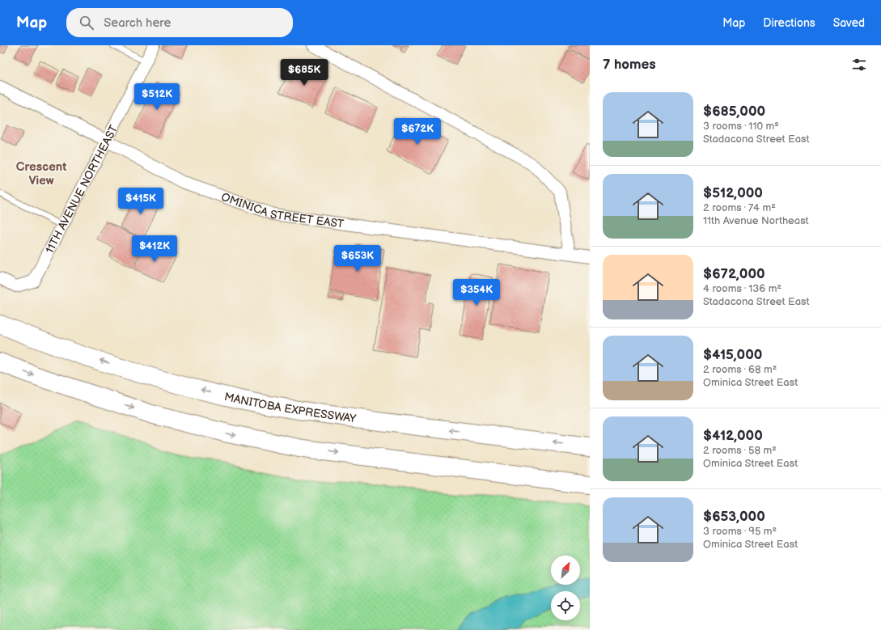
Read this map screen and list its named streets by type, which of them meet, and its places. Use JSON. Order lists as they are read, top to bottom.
{
  "streets": {
    "main road": ["MANITOBA EXPRESSWAY"],
    "street": ["11TH AVENUE NORTHEAST", "OMINICA STREET EAST"]
  },
  "crossings": [
    ["11TH AVENUE NORTHEAST", "OMINICA STREET EAST"]
  ],
  "districts": ["Crescent View"],
  "north": "top right",
  "page": {
    "header": "Map",
    "search": "Search here",
    "nav": ["Map", "Directions", "Saved"],
    "heading": "7 homes",
    "price": [
      "$685K",
      "$512K",
      "$672K",
      "$415K",
      "$412K",
      "$653K",
      "$354K"
    ],
    "list": [
      {
        "name": "$685,000",
        "note": "3 rooms · 110 m² · Stadacona Street East"
      },
      {
        "name": "$512,000",
        "note": "2 rooms · 74 m² · 11th Avenue Northeast"
      },
      {
        "name": "$672,000",
        "note": "4 rooms · 136 m² · Stadacona Street East"
      },
      {
        "name": "$415,000",
        "note": "2 rooms · 68 m² · Ominica Street East"
      },
      {
        "name": "$412,000",
        "note": "2 rooms · 58 m² · Ominica Street East"
      },
      {
        "name": "$653,000",
        "note": "3 rooms · 95 m² · Ominica Street East"
      }
    ]
  }
}
